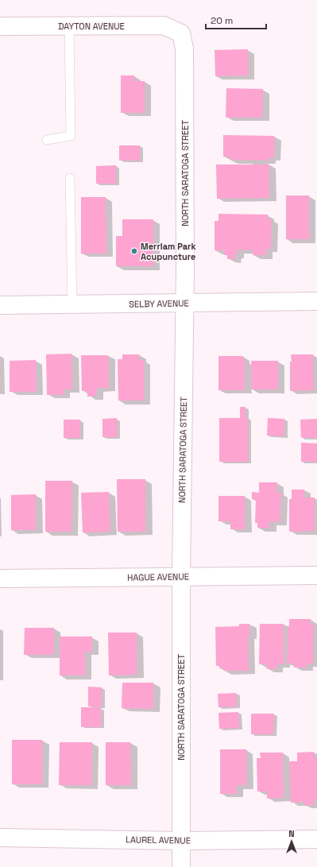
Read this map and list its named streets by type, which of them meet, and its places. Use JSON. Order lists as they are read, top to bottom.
{
  "streets": {
    "street": [
      "DAYTON AVENUE",
      "NORTH SARATOGA STREET",
      "SELBY AVENUE",
      "HAGUE AVENUE",
      "LAUREL AVENUE"
    ]
  },
  "crossings": [
    ["DAYTON AVENUE", "NORTH SARATOGA STREET"],
    ["NORTH SARATOGA STREET", "SELBY AVENUE"],
    ["NORTH SARATOGA STREET", "HAGUE AVENUE"],
    ["NORTH SARATOGA STREET", "LAUREL AVENUE"]
  ],
  "places": ["Merriam Park Acupuncture"],
  "scale_bar": "20 m",
  "north": "top"
}
